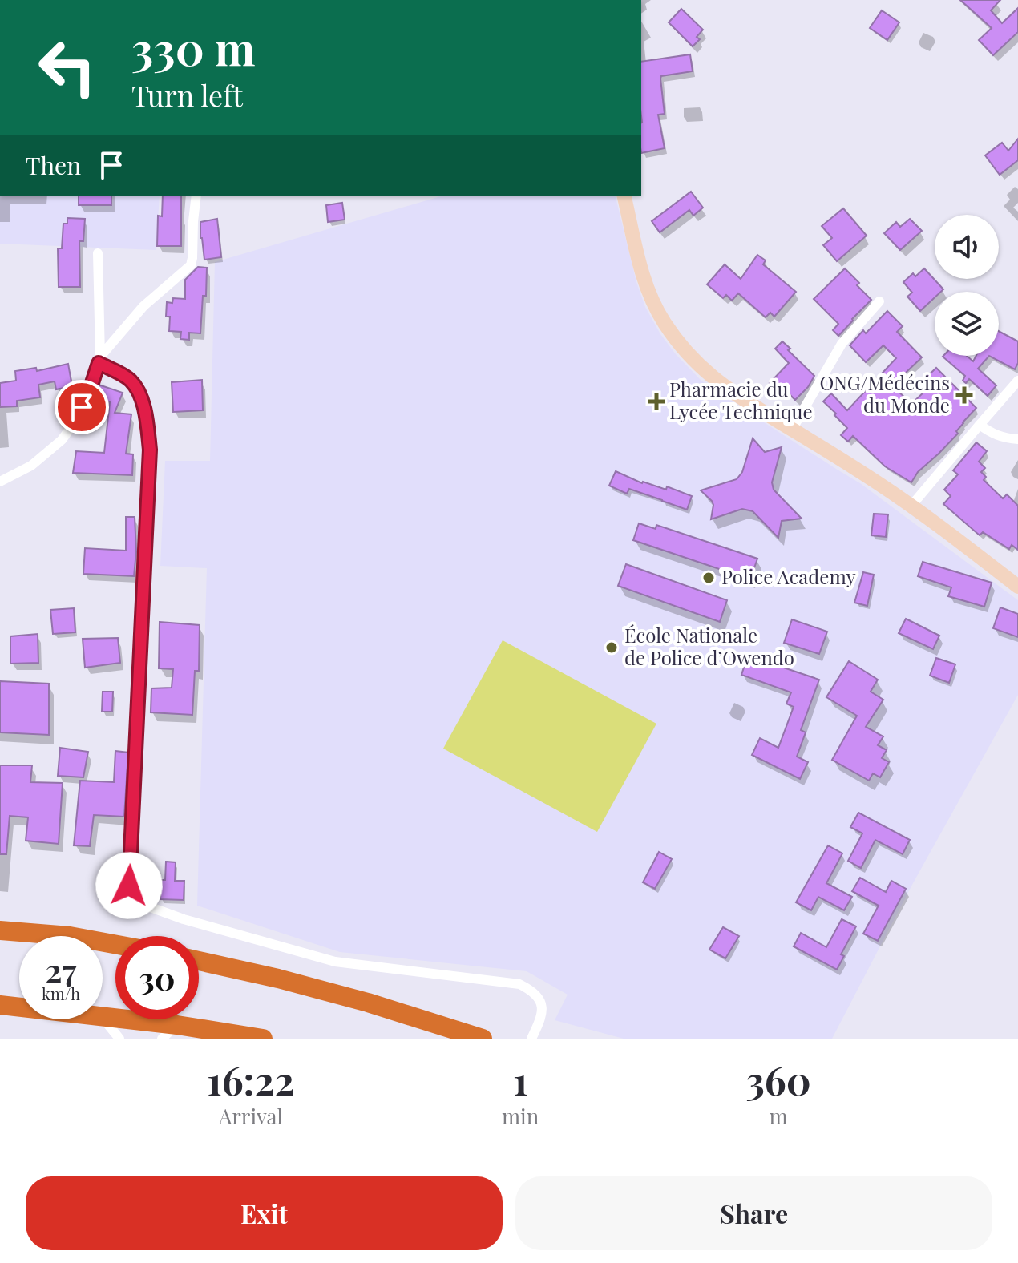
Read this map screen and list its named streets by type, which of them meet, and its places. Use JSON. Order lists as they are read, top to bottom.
{
  "places": {
    "health": ["ONG/Médécins du Monde", "Pharmacie du Lycée Technique"],
    "other": ["Police Academy", "École Nationale de Police d’Owendo"]
  },
  "page": {
    "turn": ["330 m", "Turn left"],
    "then": "Then",
    "speed": "27 km/h",
    "limit": "30",
    "eta": [
      "16:22",
      "Arrival",
      "1",
      "min",
      "360",
      "m"
    ],
    "buttons": ["Exit", "Share"]
  }
}
